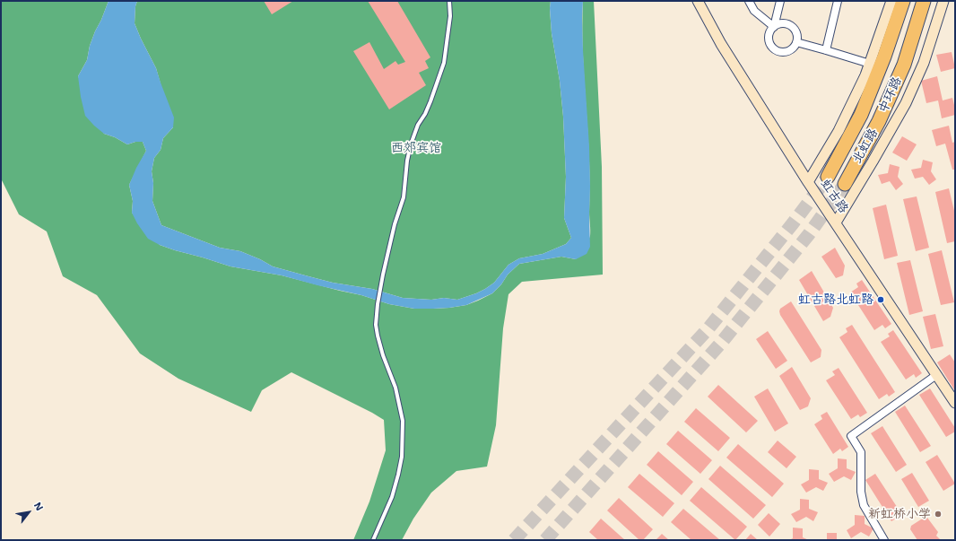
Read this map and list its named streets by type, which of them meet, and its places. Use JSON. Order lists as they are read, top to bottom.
{
  "streets": {
    "highway": ["中环路"],
    "street": ["北虹路", "虹古路"]
  },
  "crossings": [
    ["北虹路", "虹古路"]
  ],
  "parks": ["西郊宾馆"],
  "places": ["虹古路北虹路", "新虹桥小学"],
  "north": "top right"
}
